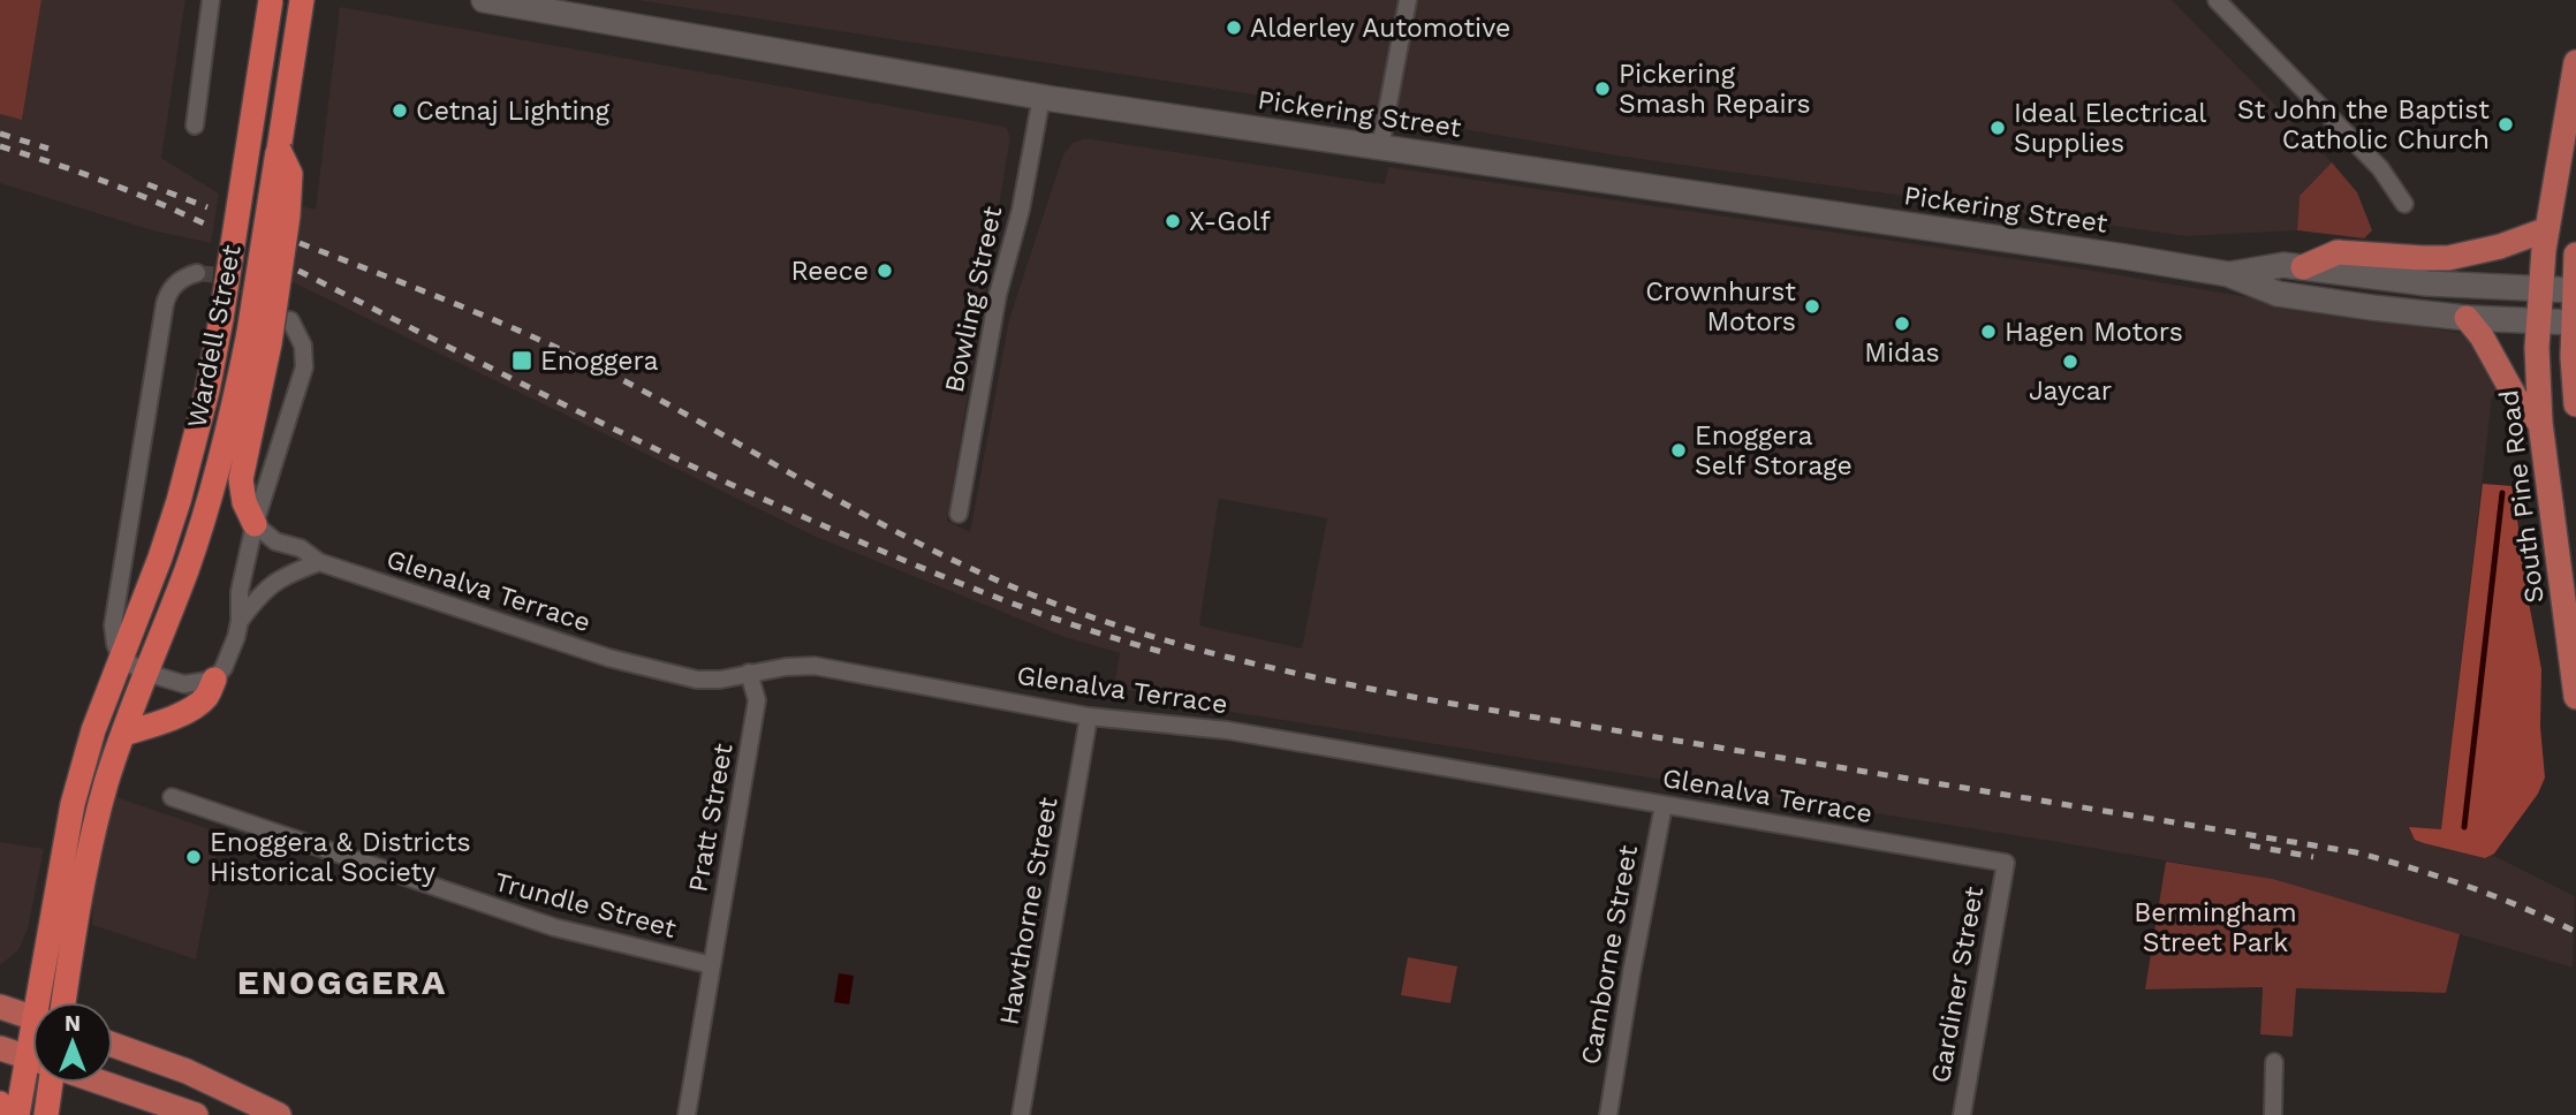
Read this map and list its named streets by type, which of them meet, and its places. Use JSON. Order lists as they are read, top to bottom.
{
  "streets": {
    "highway": ["Wardell Street"],
    "main road": ["Pickering Street", "South Pine Road"],
    "street": [
      "Bowling Street",
      "Glenalva Terrace",
      "Pratt Street",
      "Trundle Street",
      "Hawthorne Street",
      "Camborne Street",
      "Gardiner Street"
    ]
  },
  "crossings": [
    ["Pickering Street", "Bowling Street"],
    ["Pickering Street", "South Pine Road"],
    ["Glenalva Terrace", "Pratt Street"],
    ["Glenalva Terrace", "Hawthorne Street"],
    ["Glenalva Terrace", "Camborne Street"],
    ["Glenalva Terrace", "Gardiner Street"],
    ["Pratt Street", "Trundle Street"]
  ],
  "districts": ["ENOGGERA"],
  "parks": ["Bermingham Street Park"],
  "places": {
    "other": [
      "Alderley Automotive",
      "Pickering Smash Repairs",
      "Cetnaj Lighting",
      "St John the Baptist Catholic Church",
      "Ideal Electrical Supplies",
      "X-Golf",
      "Reece",
      "Crownhurst Motors",
      "Midas",
      "Hagen Motors",
      "Jaycar",
      "Enoggera Self Storage",
      "Enoggera & Districts Historical Society"
    ],
    "transit": ["Enoggera"]
  },
  "north": "top"
}
